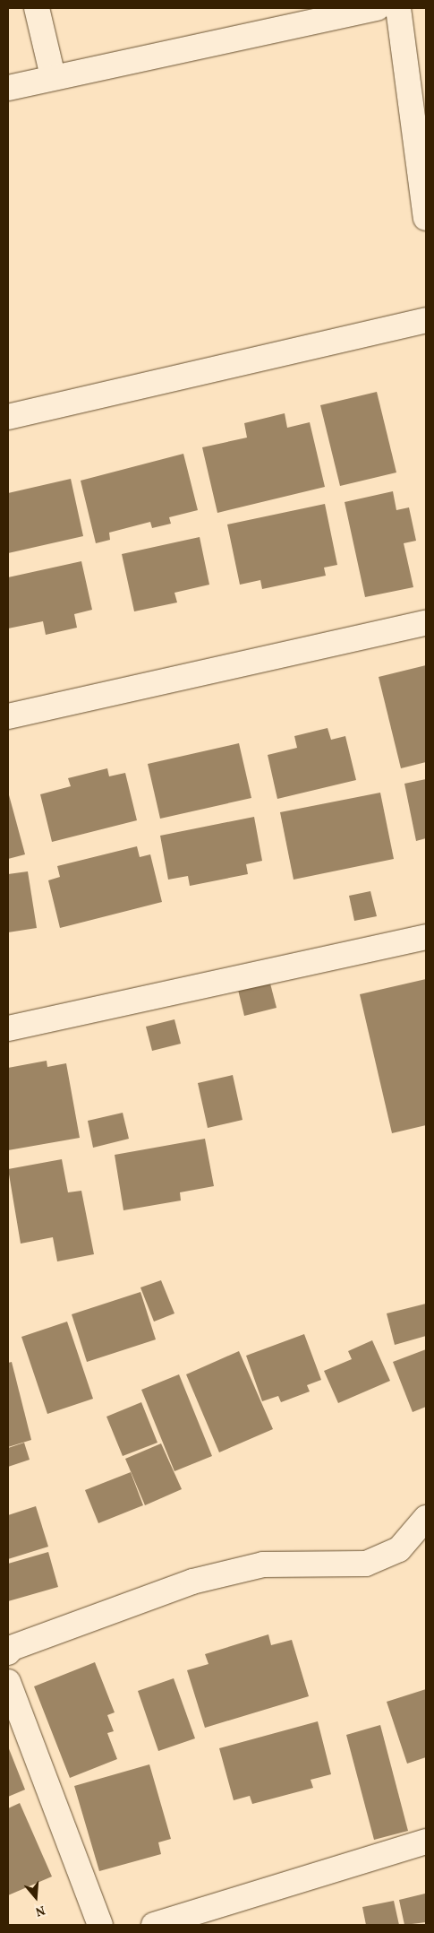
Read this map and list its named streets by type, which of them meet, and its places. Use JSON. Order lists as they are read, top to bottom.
{
  "north": "bottom"
}
